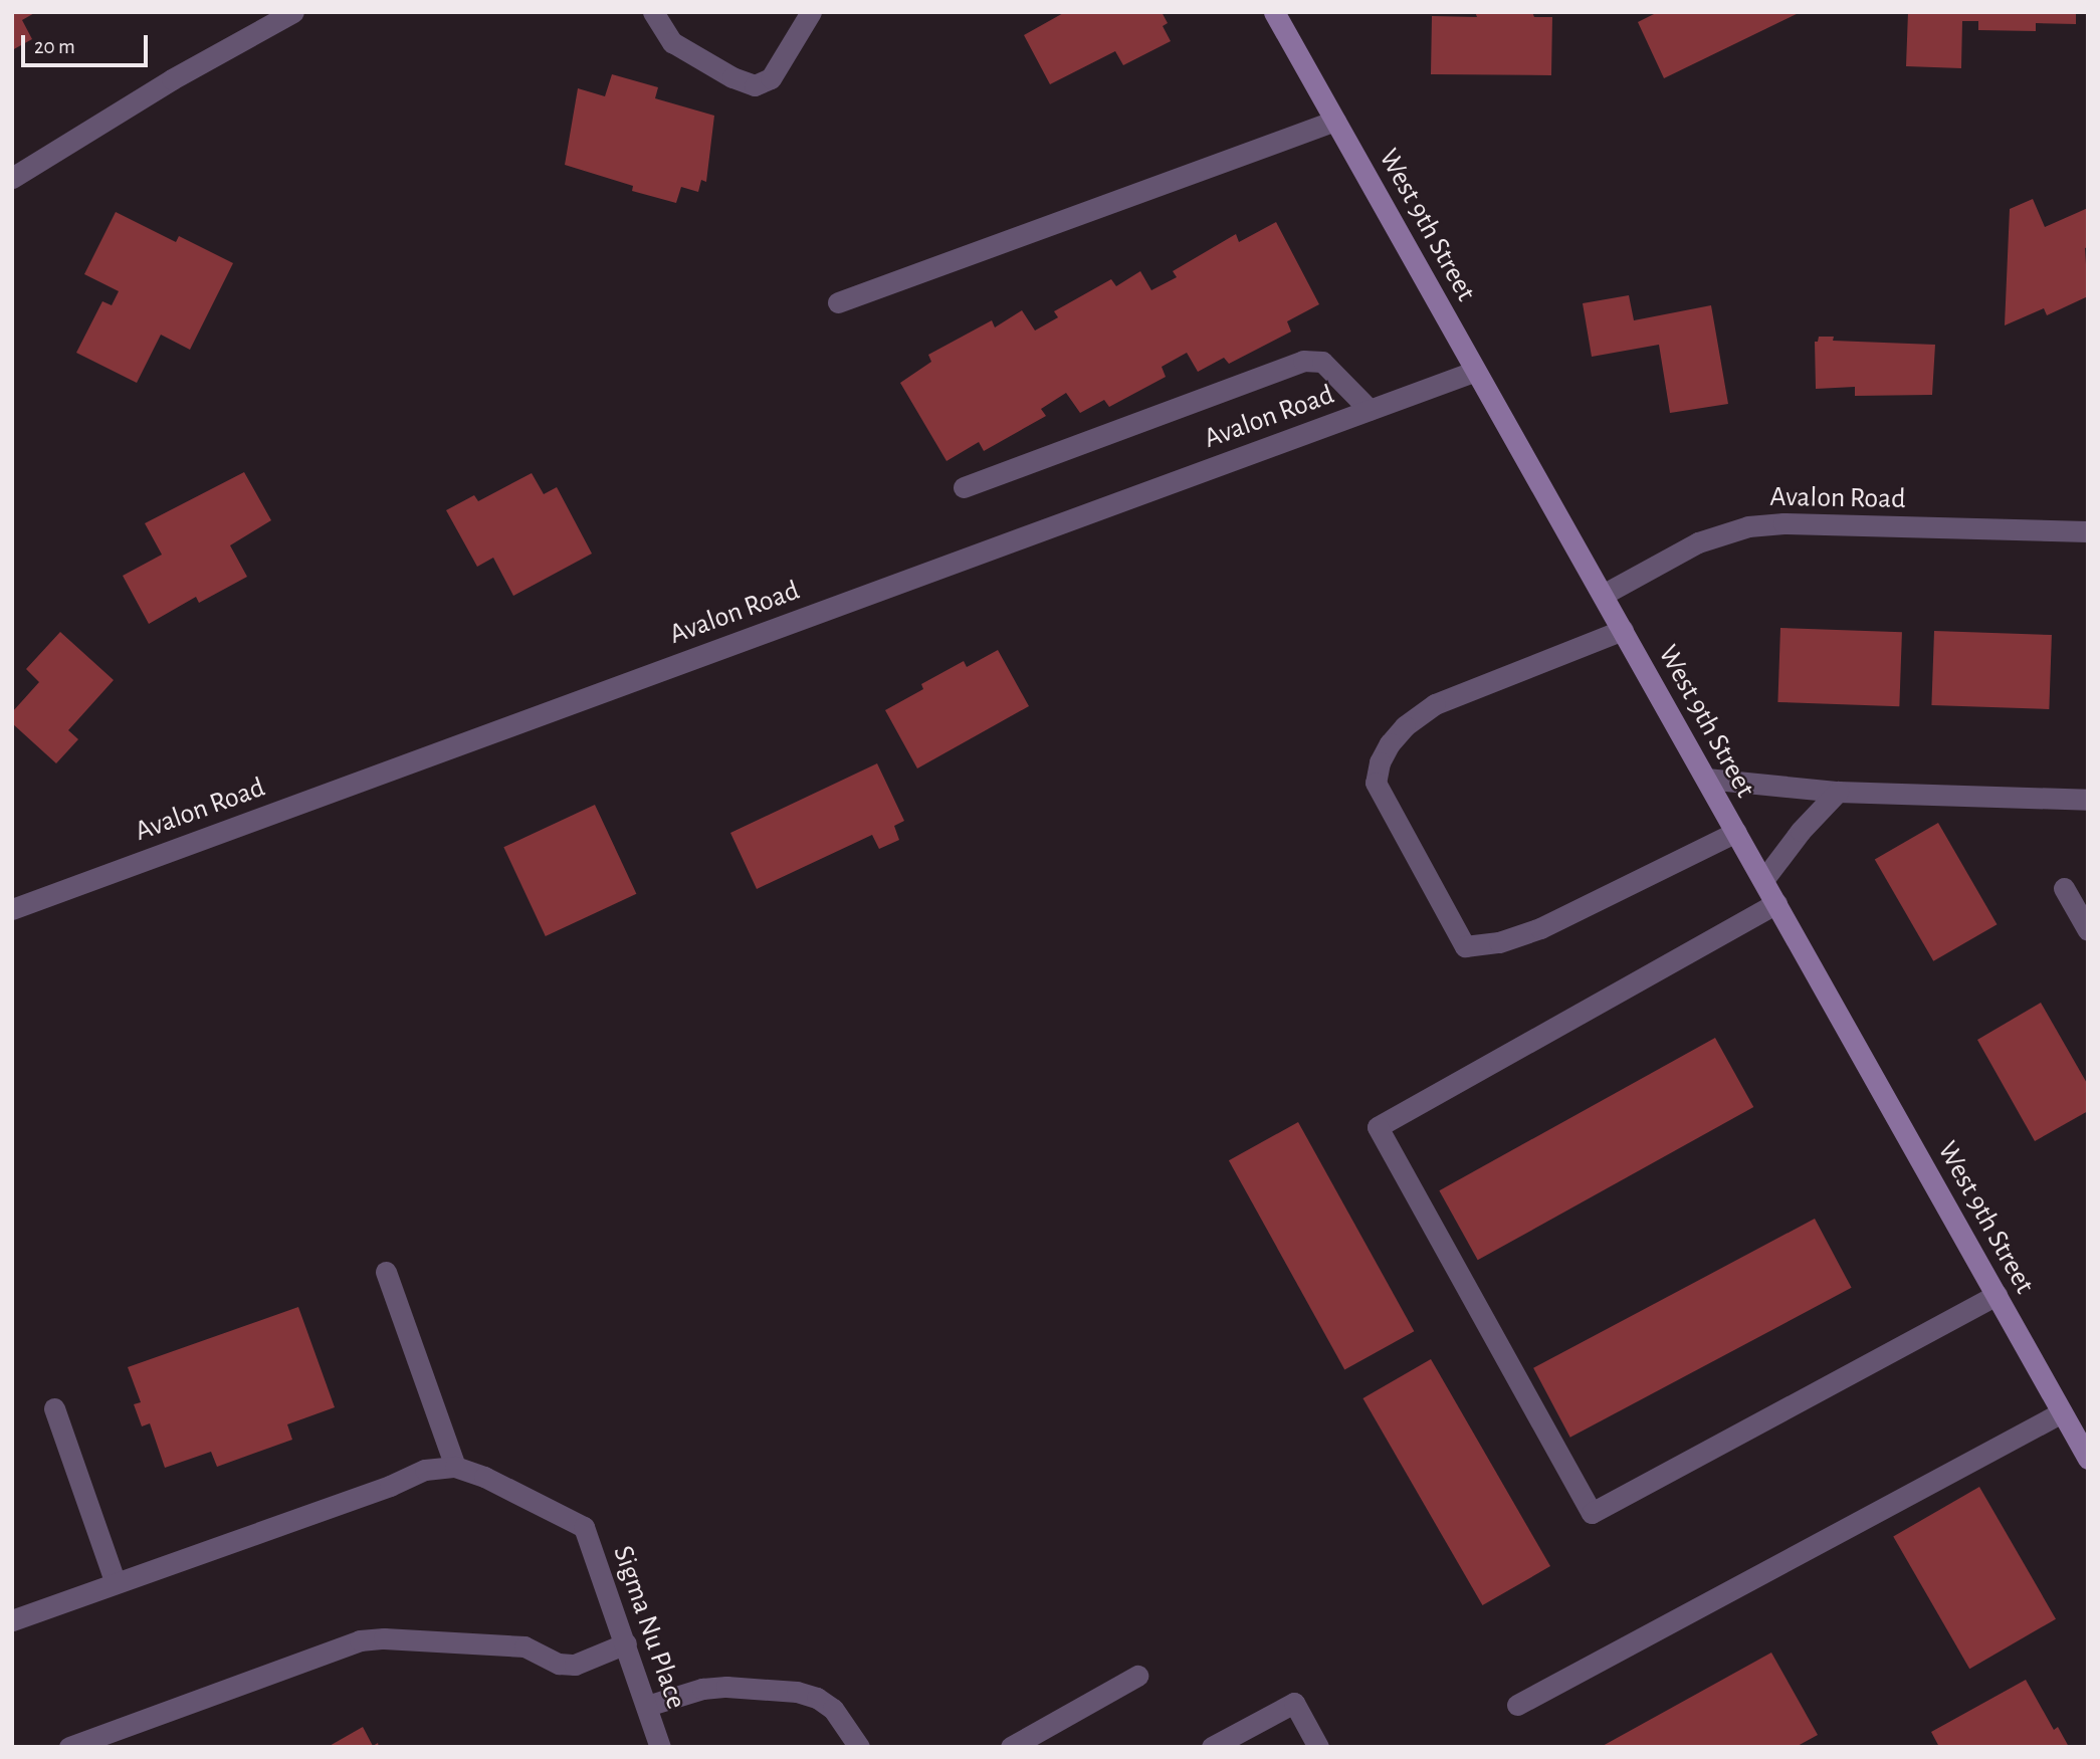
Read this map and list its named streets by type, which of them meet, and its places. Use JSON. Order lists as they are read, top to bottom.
{
  "streets": {
    "main road": ["West 9th Street"],
    "street": ["Avalon Road", "Sigma Nu Place"]
  },
  "crossings": [
    ["West 9th Street", "Avalon Road"]
  ],
  "scale_bar": "20 m"
}
